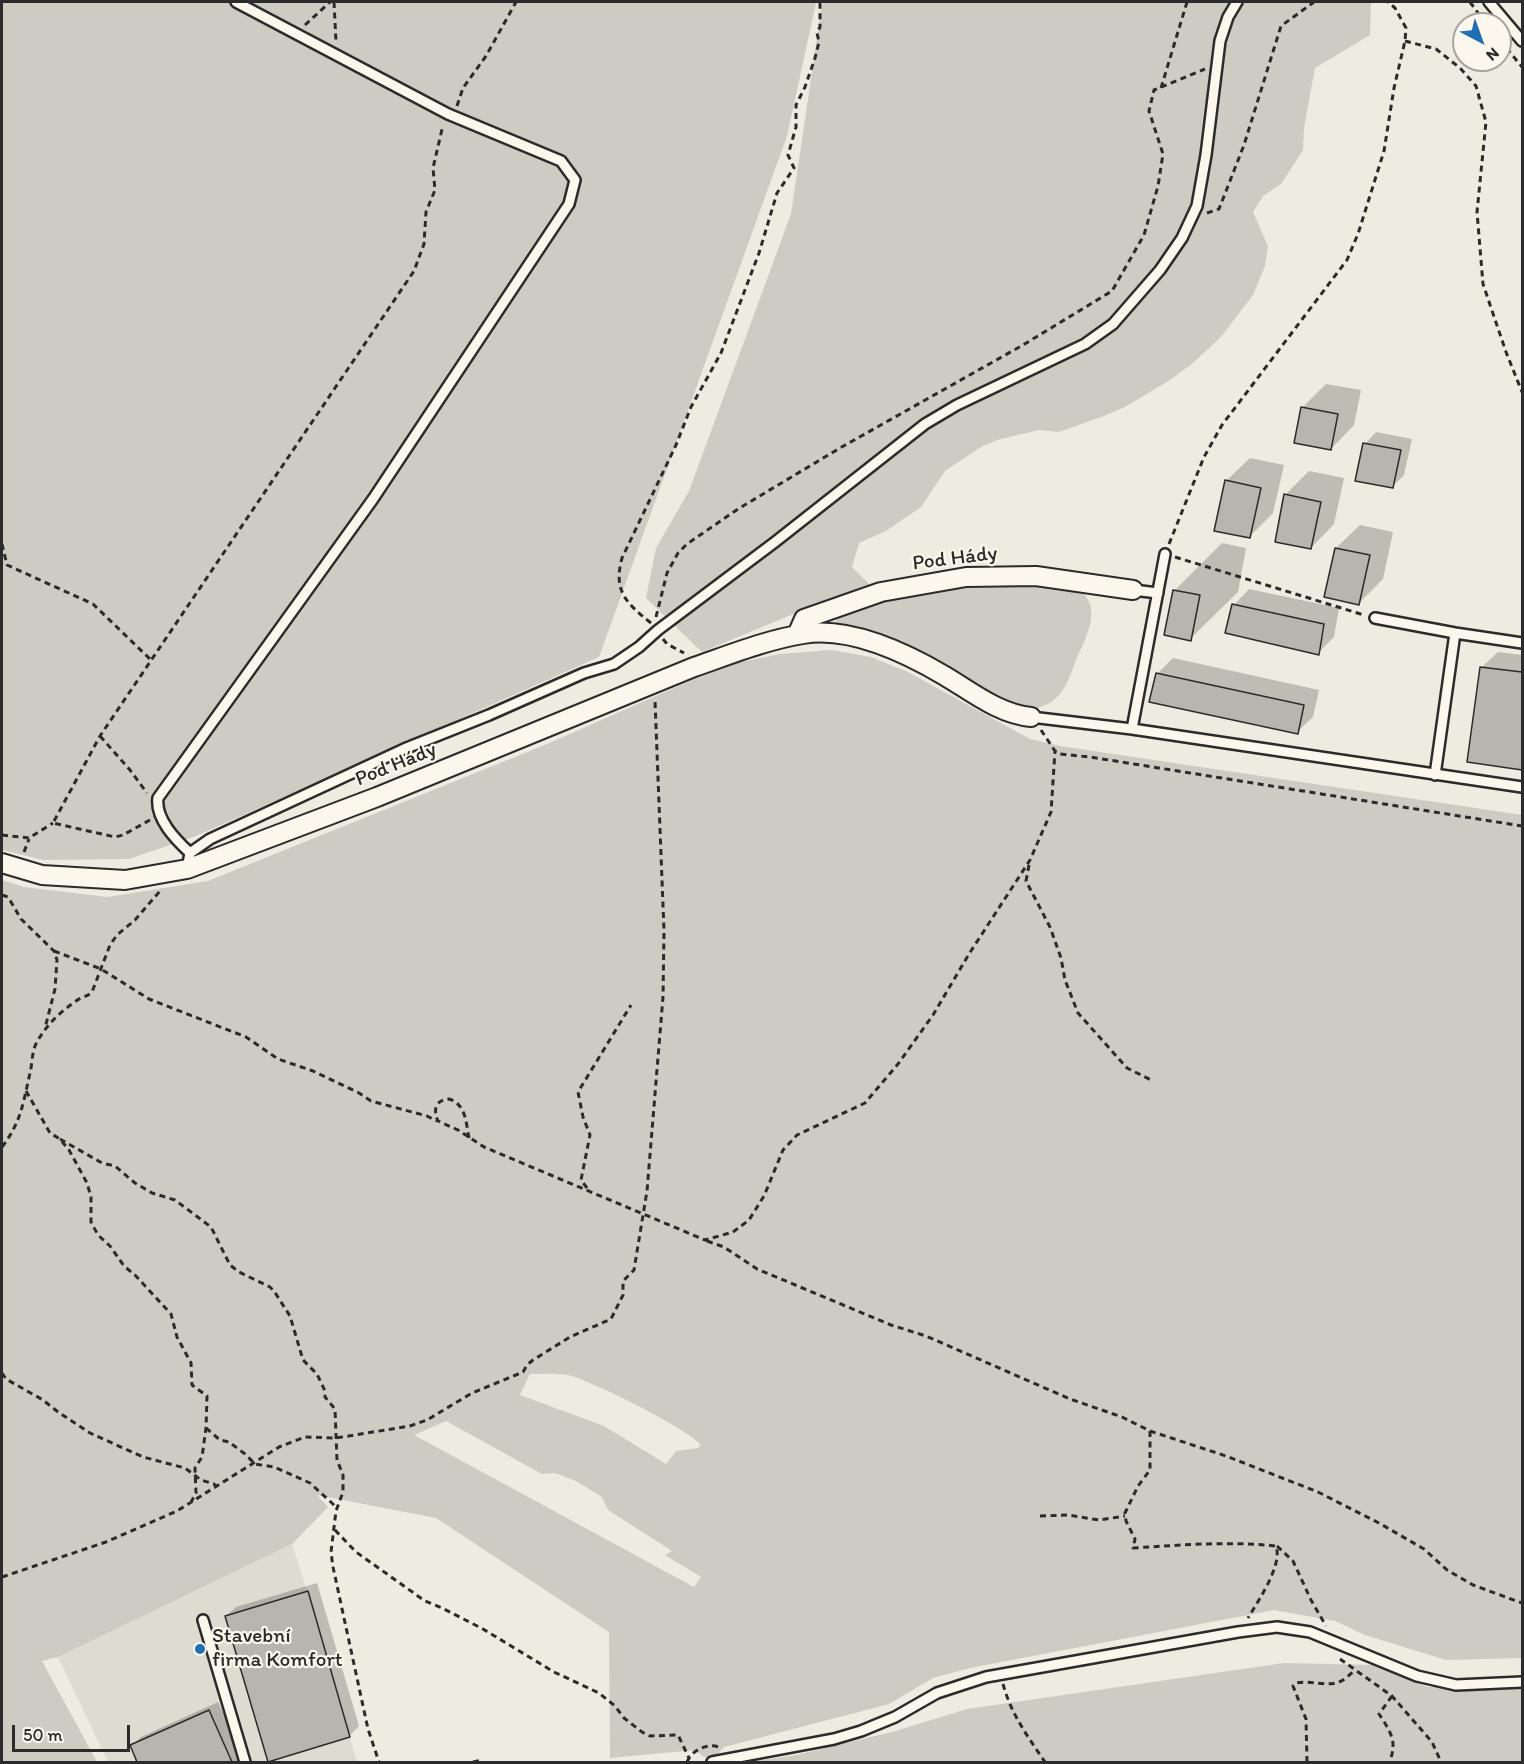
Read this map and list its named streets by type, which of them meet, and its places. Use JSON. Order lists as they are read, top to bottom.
{
  "streets": {
    "street": ["Pod Hády"]
  },
  "places": ["Stavební firma Komfort"],
  "scale_bar": "50 m",
  "north": "bottom right"
}
